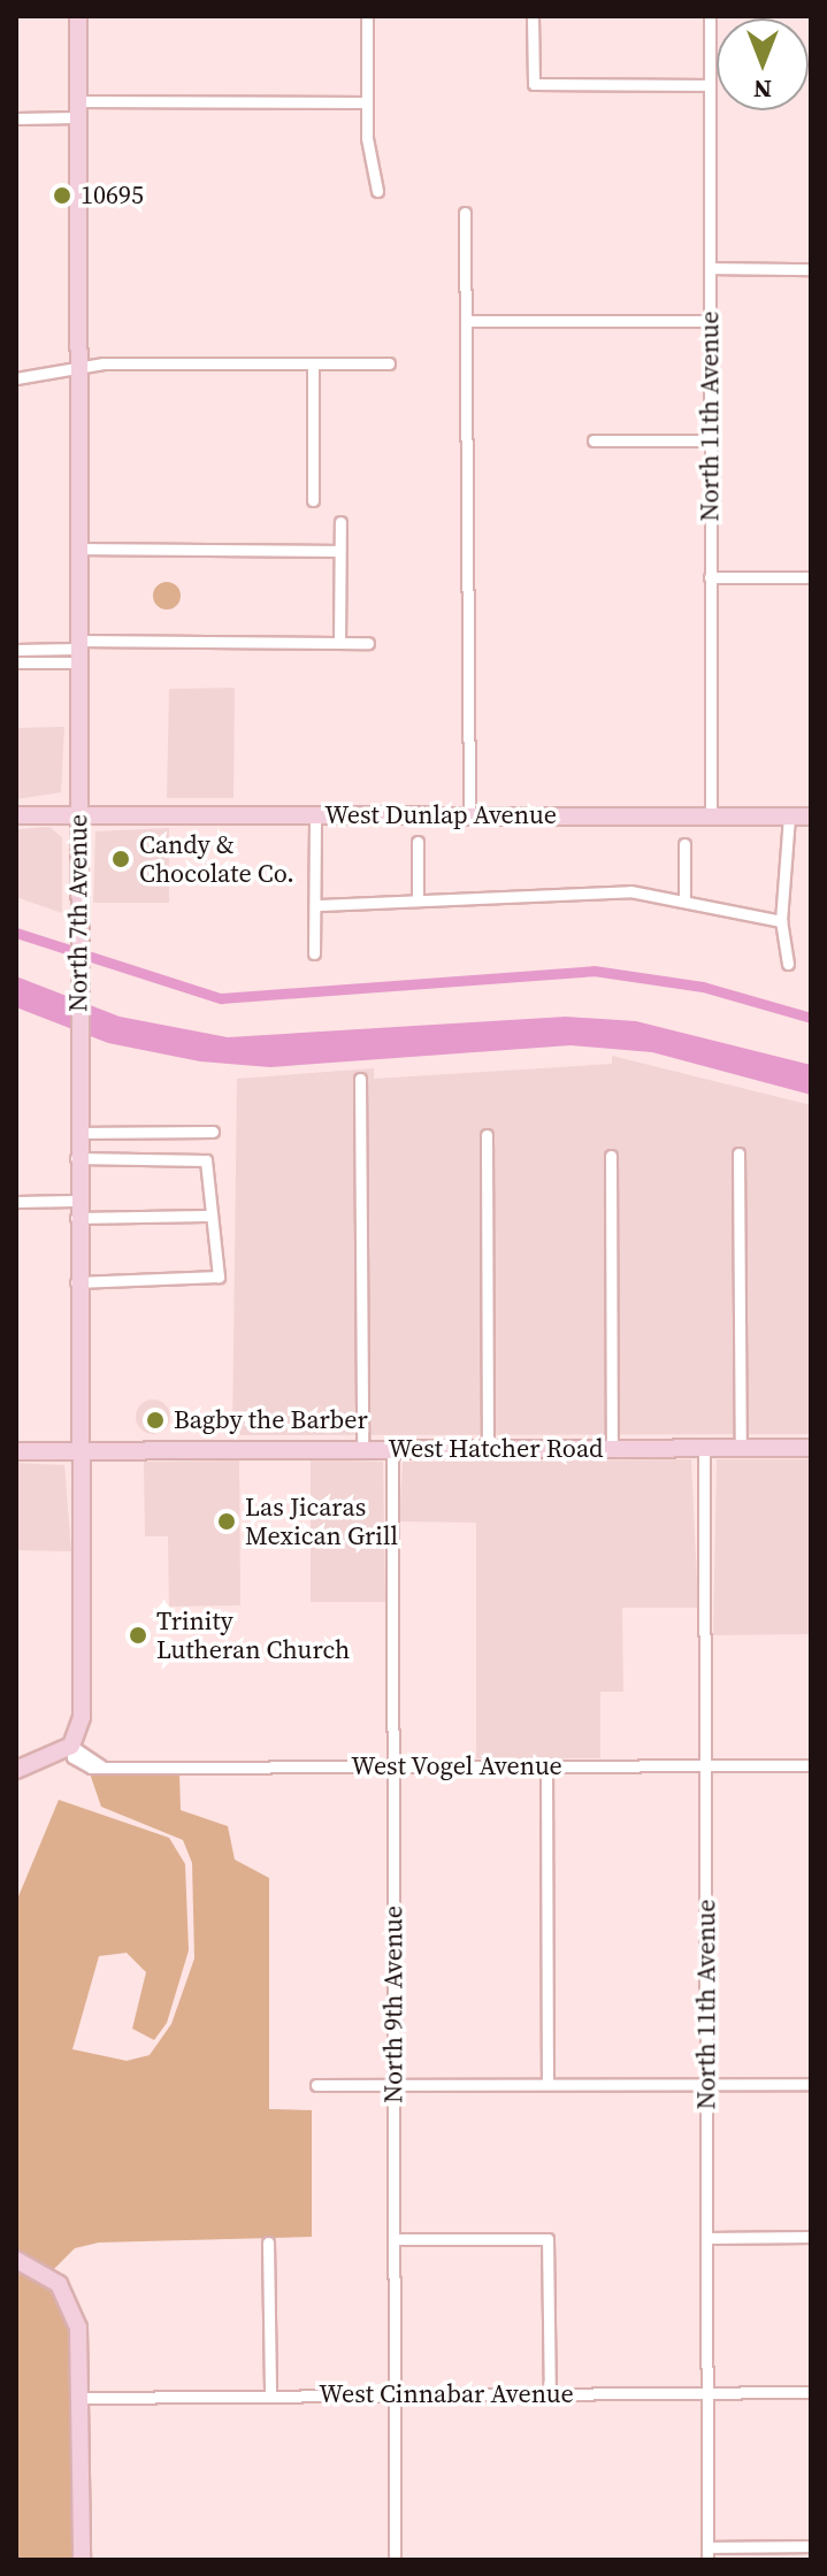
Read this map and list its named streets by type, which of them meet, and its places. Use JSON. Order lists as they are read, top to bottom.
{
  "streets": {
    "main road": ["West Dunlap Avenue", "North 7th Avenue", "West Hatcher Road"],
    "street": [
      "North 11th Avenue",
      "West Vogel Avenue",
      "North 9th Avenue",
      "West Cinnabar Avenue"
    ]
  },
  "crossings": [
    ["North 11th Avenue", "West Dunlap Avenue"],
    ["North 11th Avenue", "West Hatcher Road"],
    ["North 11th Avenue", "West Vogel Avenue"],
    ["North 11th Avenue", "West Cinnabar Avenue"],
    ["West Dunlap Avenue", "North 7th Avenue"],
    ["North 7th Avenue", "West Hatcher Road"],
    ["North 7th Avenue", "West Vogel Avenue"],
    ["West Hatcher Road", "North 9th Avenue"],
    ["West Vogel Avenue", "North 9th Avenue"],
    ["North 9th Avenue", "West Cinnabar Avenue"]
  ],
  "places": [
    "10695",
    "Candy & Chocolate Co.",
    "Bagby the Barber",
    "Las Jicaras Mexican Grill",
    "Trinity Lutheran Church"
  ],
  "north": "bottom"
}
